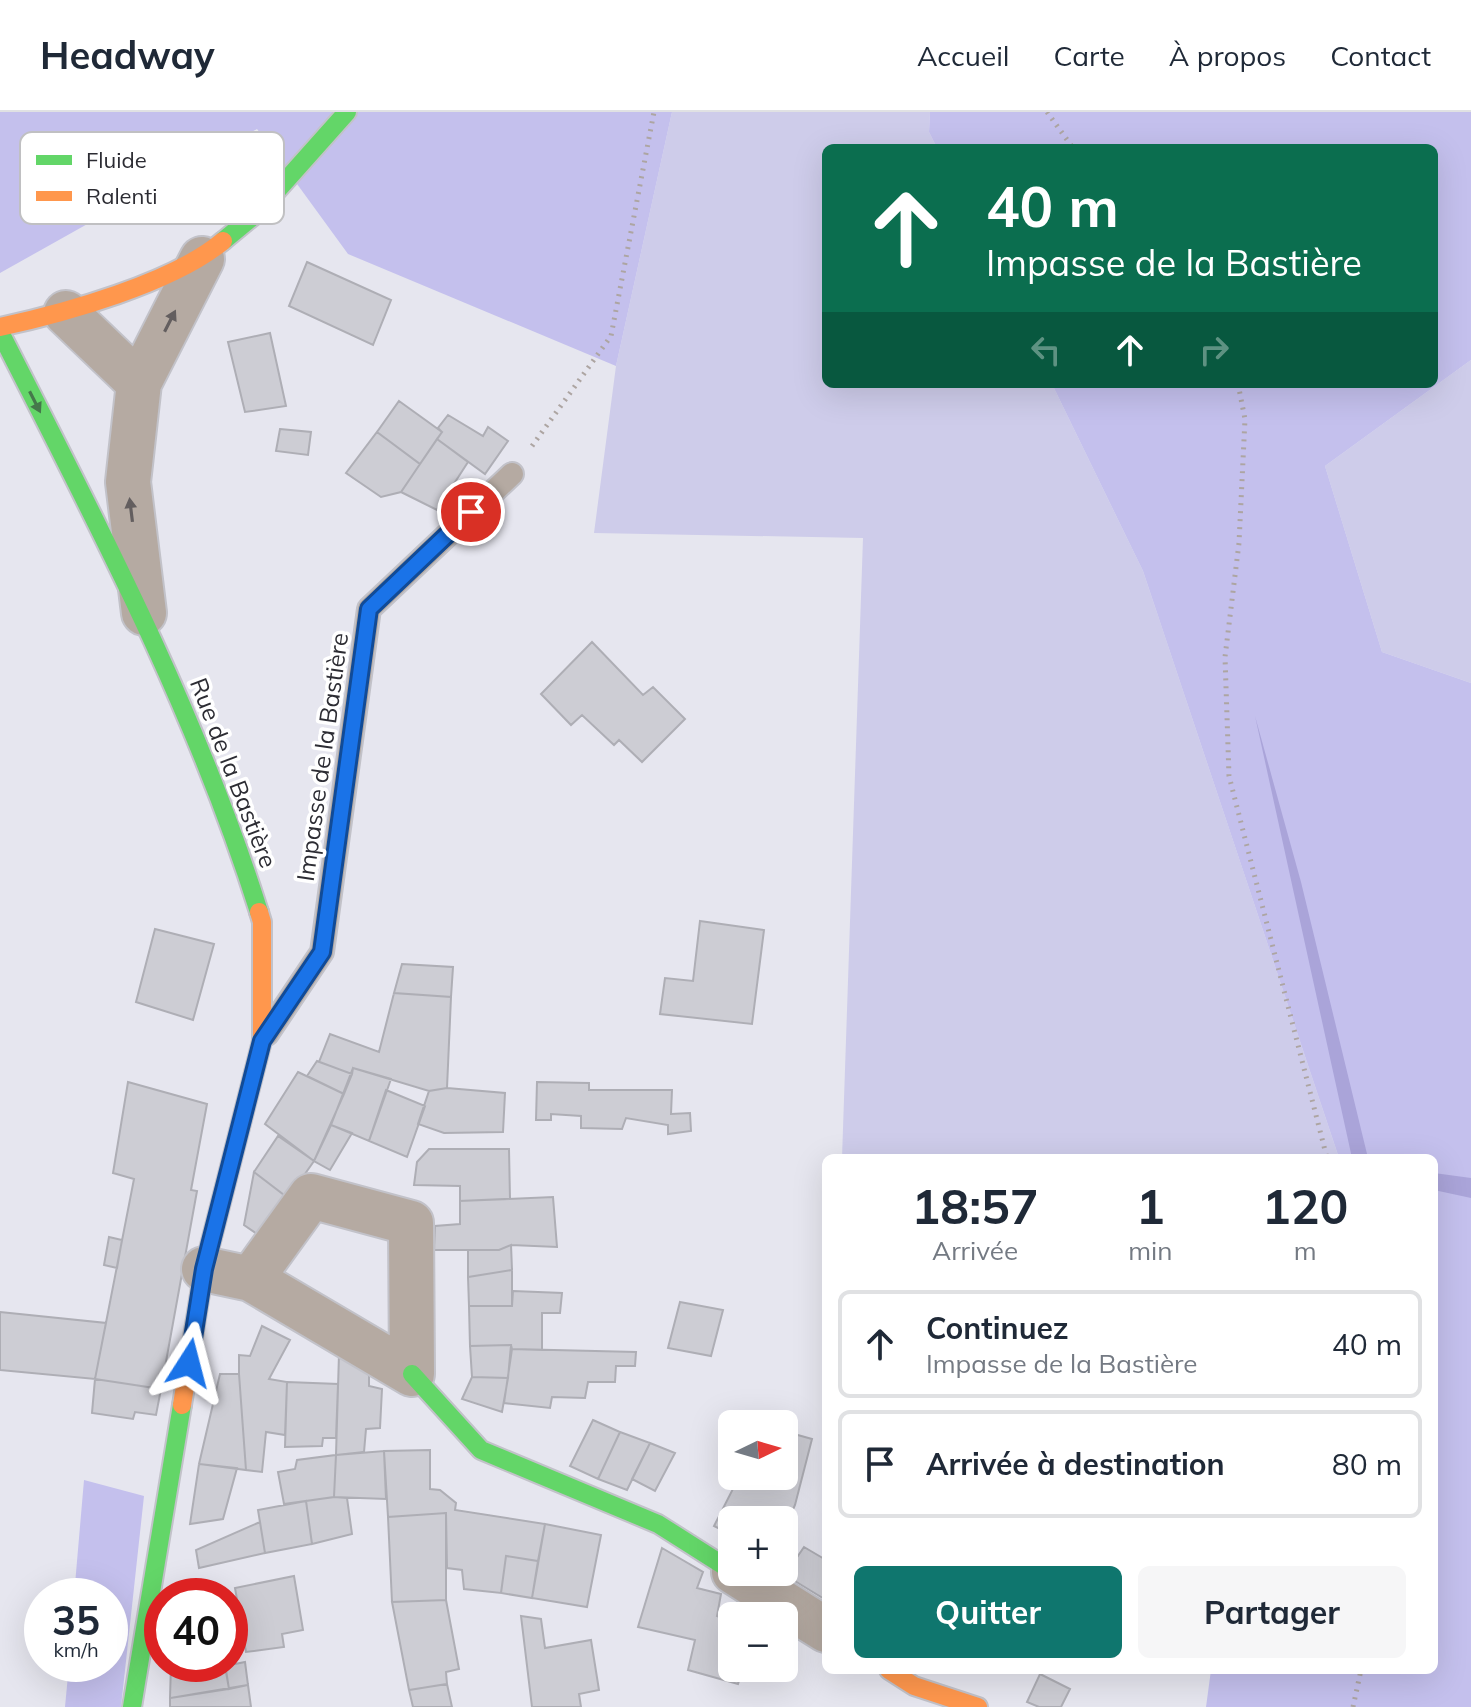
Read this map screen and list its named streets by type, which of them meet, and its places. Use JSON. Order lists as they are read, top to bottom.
{
  "streets": {
    "street": ["Rue de la Bastière"],
    "lane": ["Impasse de la Bastière"]
  },
  "crossings": [
    ["Impasse de la Bastière", "Rue de la Bastière"]
  ],
  "legend": ["Fluide", "Ralenti"],
  "north": "right",
  "page": {
    "header": "Headway",
    "nav": [
      "Accueil",
      "Carte",
      "À propos",
      "Contact"
    ],
    "turn": ["40 m", "Impasse de la Bastière"],
    "eta": [
      "18:57",
      "Arrivée",
      "1",
      "min",
      "120",
      "m"
    ],
    "list": [
      {
        "name": "Continuez",
        "note": "Impasse de la Bastière",
        "value": "40 m"
      },
      {
        "name": "Arrivée à destination",
        "value": "80 m"
      }
    ],
    "map_buttons": ["+", "−"],
    "buttons": ["Quitter", "Partager"],
    "speed": "35 km/h",
    "limit": "40"
  }
}
